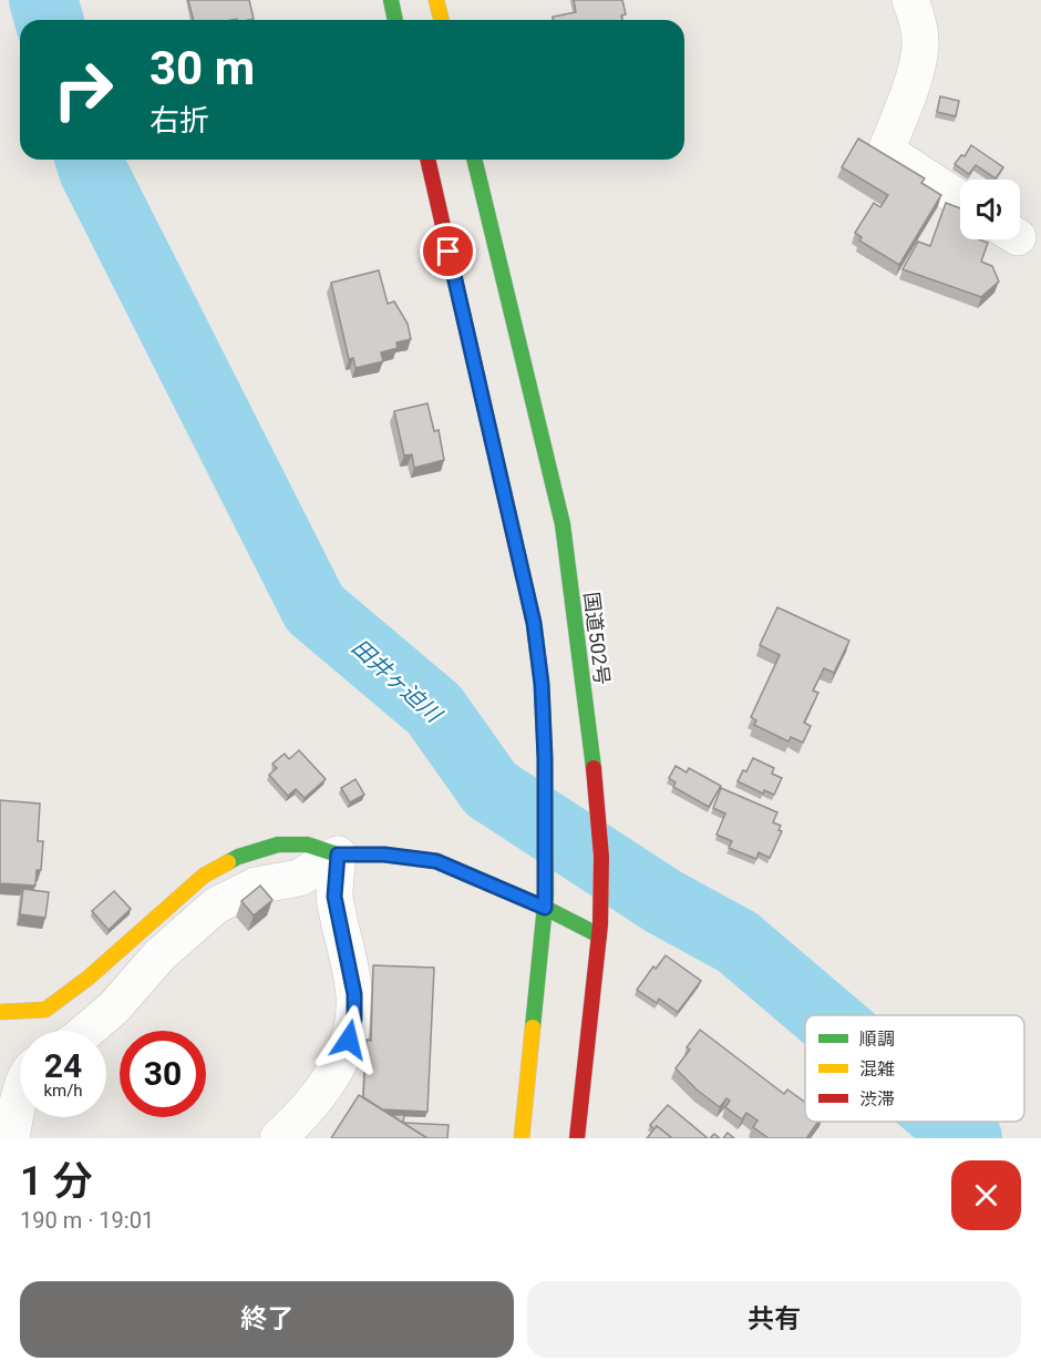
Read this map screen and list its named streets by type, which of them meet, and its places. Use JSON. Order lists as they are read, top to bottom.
{
  "streets": {
    "main road": ["国道502号"]
  },
  "water": ["田井ヶ迫川"],
  "legend": ["順調", "混雑", "渋滞"],
  "page": {
    "turn": ["30 m", "右折"],
    "speed": "24 km/h",
    "limit": "30",
    "heading": ["1 分", "190 m · 19:01"],
    "buttons": ["終了", "共有"]
  }
}
